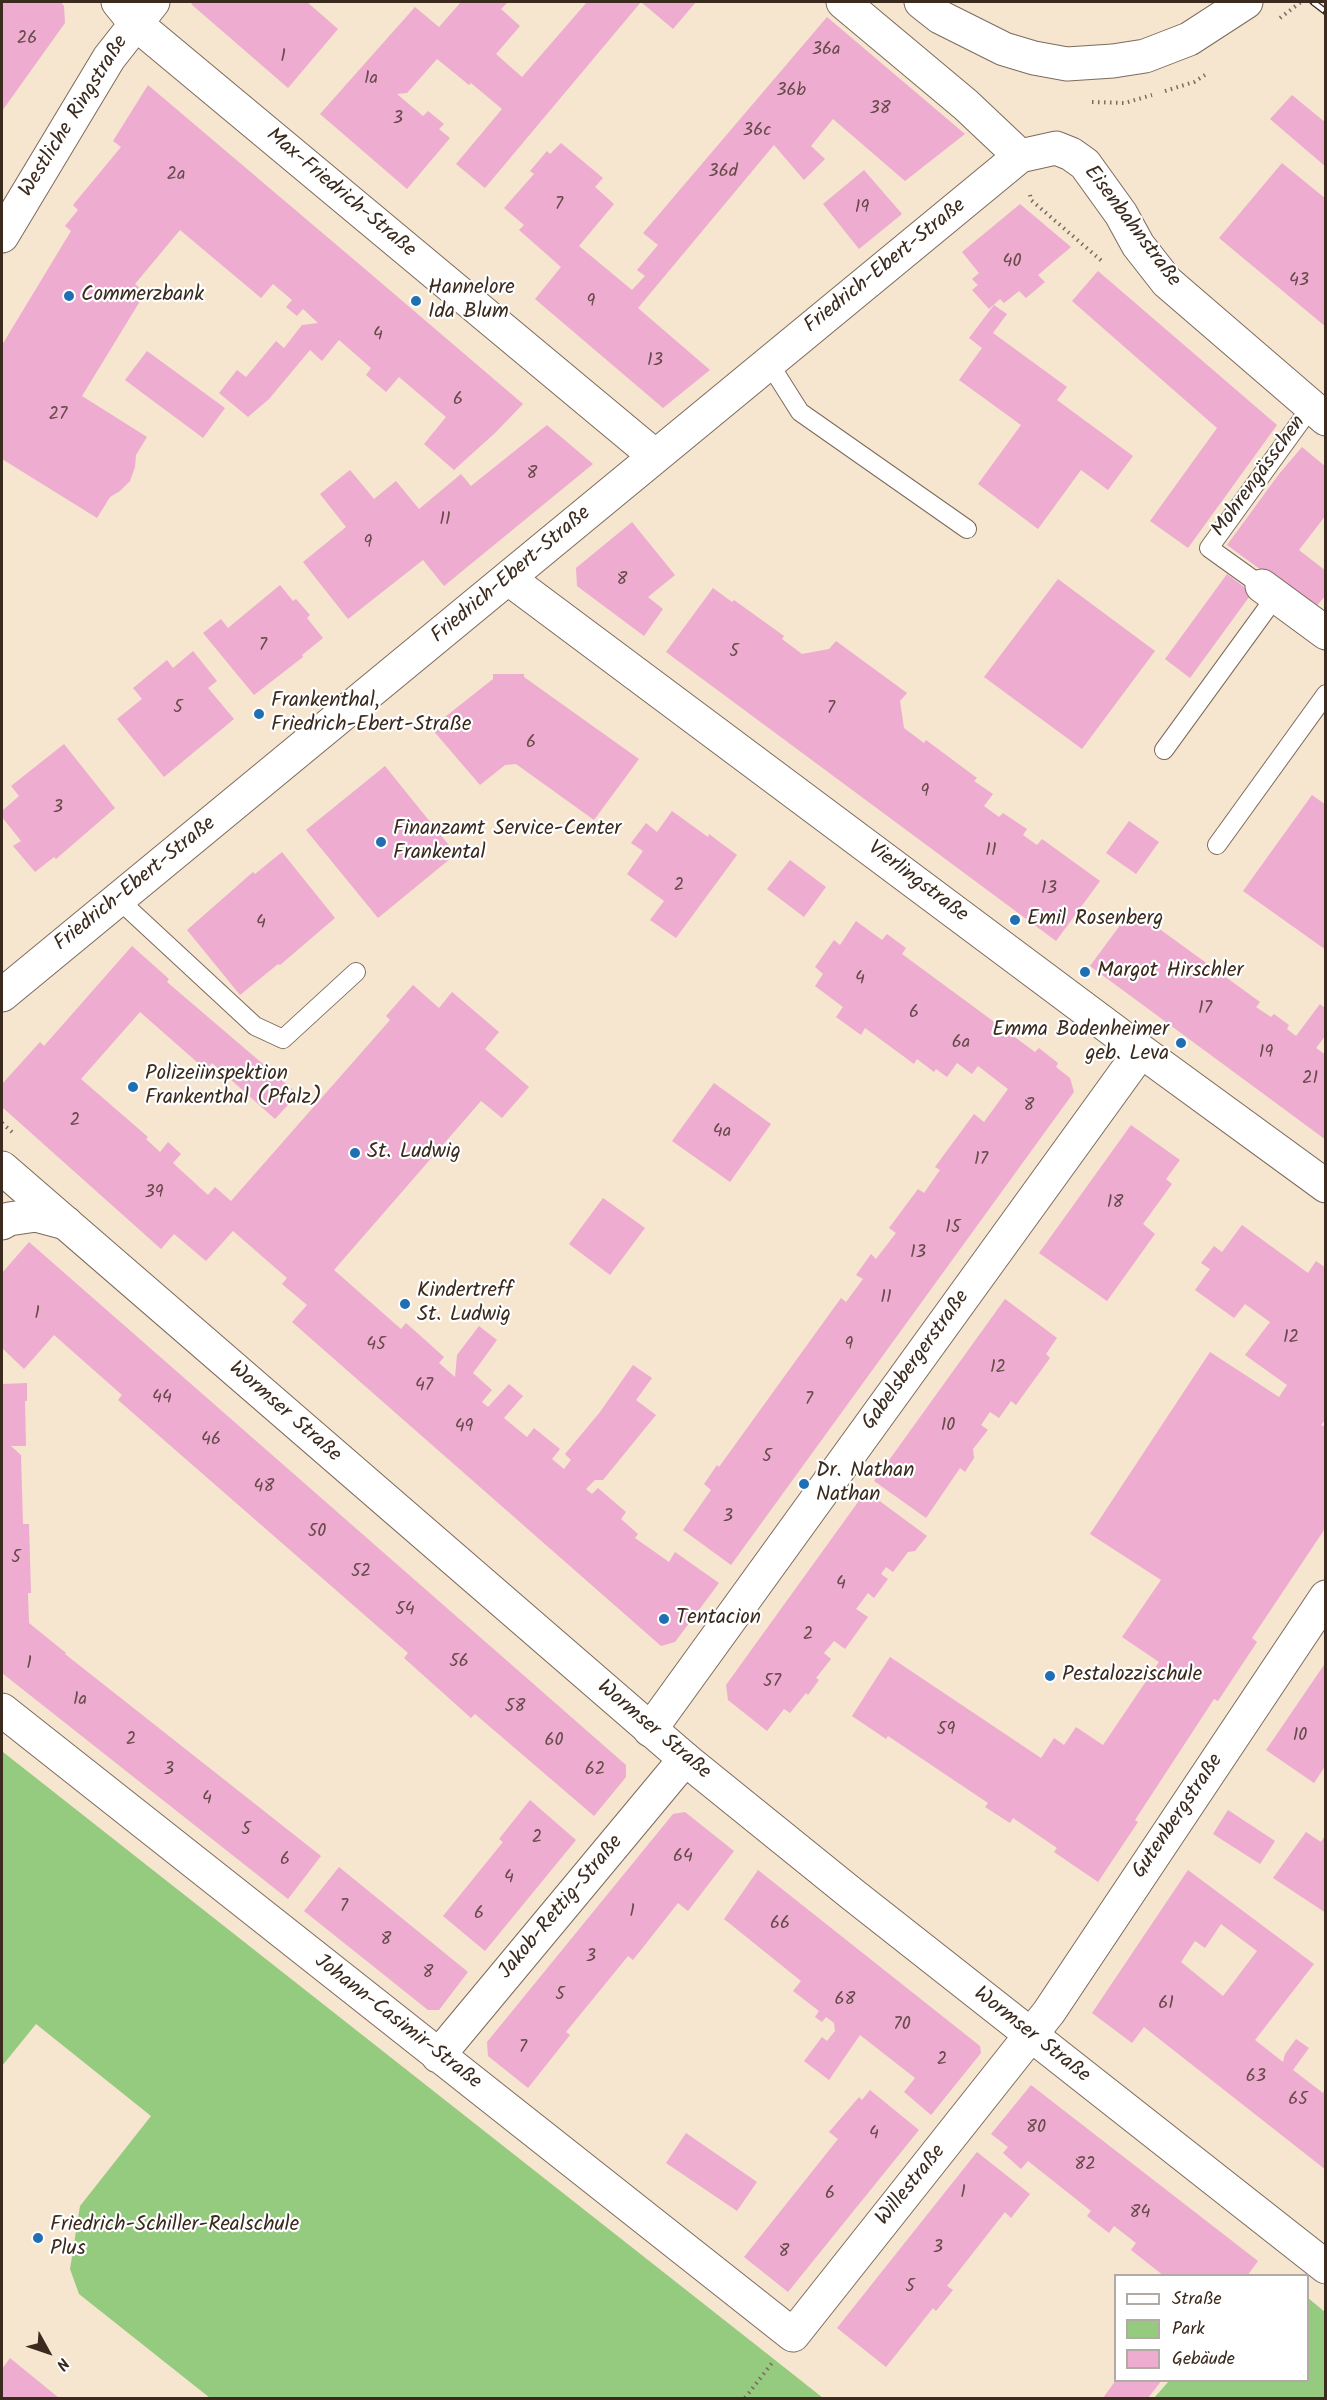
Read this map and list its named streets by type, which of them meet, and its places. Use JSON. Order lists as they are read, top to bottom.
{
  "streets": {
    "street": [
      "Westliche Ringstraße",
      "Max-Friedrich-Straße",
      "Eisenbahnstraße",
      "Friedrich-Ebert-Straße",
      "Mohrengässchen",
      "Vierlingstraße",
      "Gabelsbergerstraße",
      "Wormser Straße",
      "Gutenbergstraße",
      "Jakob-Rettig-Straße",
      "Johann-Casimir-Straße",
      "Willestraße"
    ]
  },
  "crossings": [
    ["Westliche Ringstraße", "Max-Friedrich-Straße"],
    ["Max-Friedrich-Straße", "Friedrich-Ebert-Straße"],
    ["Eisenbahnstraße", "Friedrich-Ebert-Straße"],
    ["Eisenbahnstraße", "Mohrengässchen"],
    ["Friedrich-Ebert-Straße", "Vierlingstraße"],
    ["Vierlingstraße", "Gabelsbergerstraße"],
    ["Gabelsbergerstraße", "Wormser Straße"],
    ["Wormser Straße", "Gutenbergstraße"],
    ["Wormser Straße", "Jakob-Rettig-Straße"],
    ["Wormser Straße", "Willestraße"],
    ["Gutenbergstraße", "Willestraße"],
    ["Jakob-Rettig-Straße", "Johann-Casimir-Straße"],
    ["Johann-Casimir-Straße", "Willestraße"]
  ],
  "places": [
    "Commerzbank",
    "Hannelore Ida Blum",
    "Frankenthal, Friedrich-Ebert-Straße",
    "Finanzamt Service-Center Frankental",
    "Emil Rosenberg",
    "Margot Hirschler",
    "Emma Bodenheimer geb. Leva",
    "Polizeiinspektion Frankenthal (Pfalz)",
    "St. Ludwig",
    "Kindertreff St. Ludwig",
    "Dr. Nathan Nathan",
    "Tentacion",
    "Pestalozzischule",
    "Friedrich-Schiller-Realschule Plus"
  ],
  "house_numbers": [
    "26",
    "36a",
    "1",
    "1a",
    "36b",
    "38",
    "3",
    "36c",
    "36d",
    "2a",
    "7",
    "19",
    "40",
    "43",
    "9",
    "4",
    "13",
    "6",
    "27",
    "8",
    "11",
    "9",
    "8",
    "7",
    "5",
    "5",
    "7",
    "6",
    "9",
    "3",
    "11",
    "2",
    "13",
    "4",
    "4",
    "17",
    "6",
    "6a",
    "19",
    "21",
    "8",
    "2",
    "4a",
    "17",
    "39",
    "18",
    "15",
    "13",
    "11",
    "1",
    "12",
    "45",
    "9",
    "12",
    "47",
    "44",
    "7",
    "10",
    "49",
    "46",
    "5",
    "48",
    "3",
    "50",
    "5",
    "52",
    "4",
    "54",
    "2",
    "56",
    "1",
    "57",
    "1a",
    "58",
    "59",
    "10",
    "2",
    "60",
    "3",
    "62",
    "4",
    "5",
    "2",
    "64",
    "6",
    "4",
    "7",
    "1",
    "6",
    "66",
    "8",
    "3",
    "8",
    "5",
    "68",
    "61",
    "70",
    "7",
    "2",
    "63",
    "65",
    "80",
    "4",
    "82",
    "1",
    "6",
    "84",
    "3",
    "8",
    "5"
  ],
  "legend": ["Straße", "Park", "Gebäude"],
  "north": "bottom right"
}
